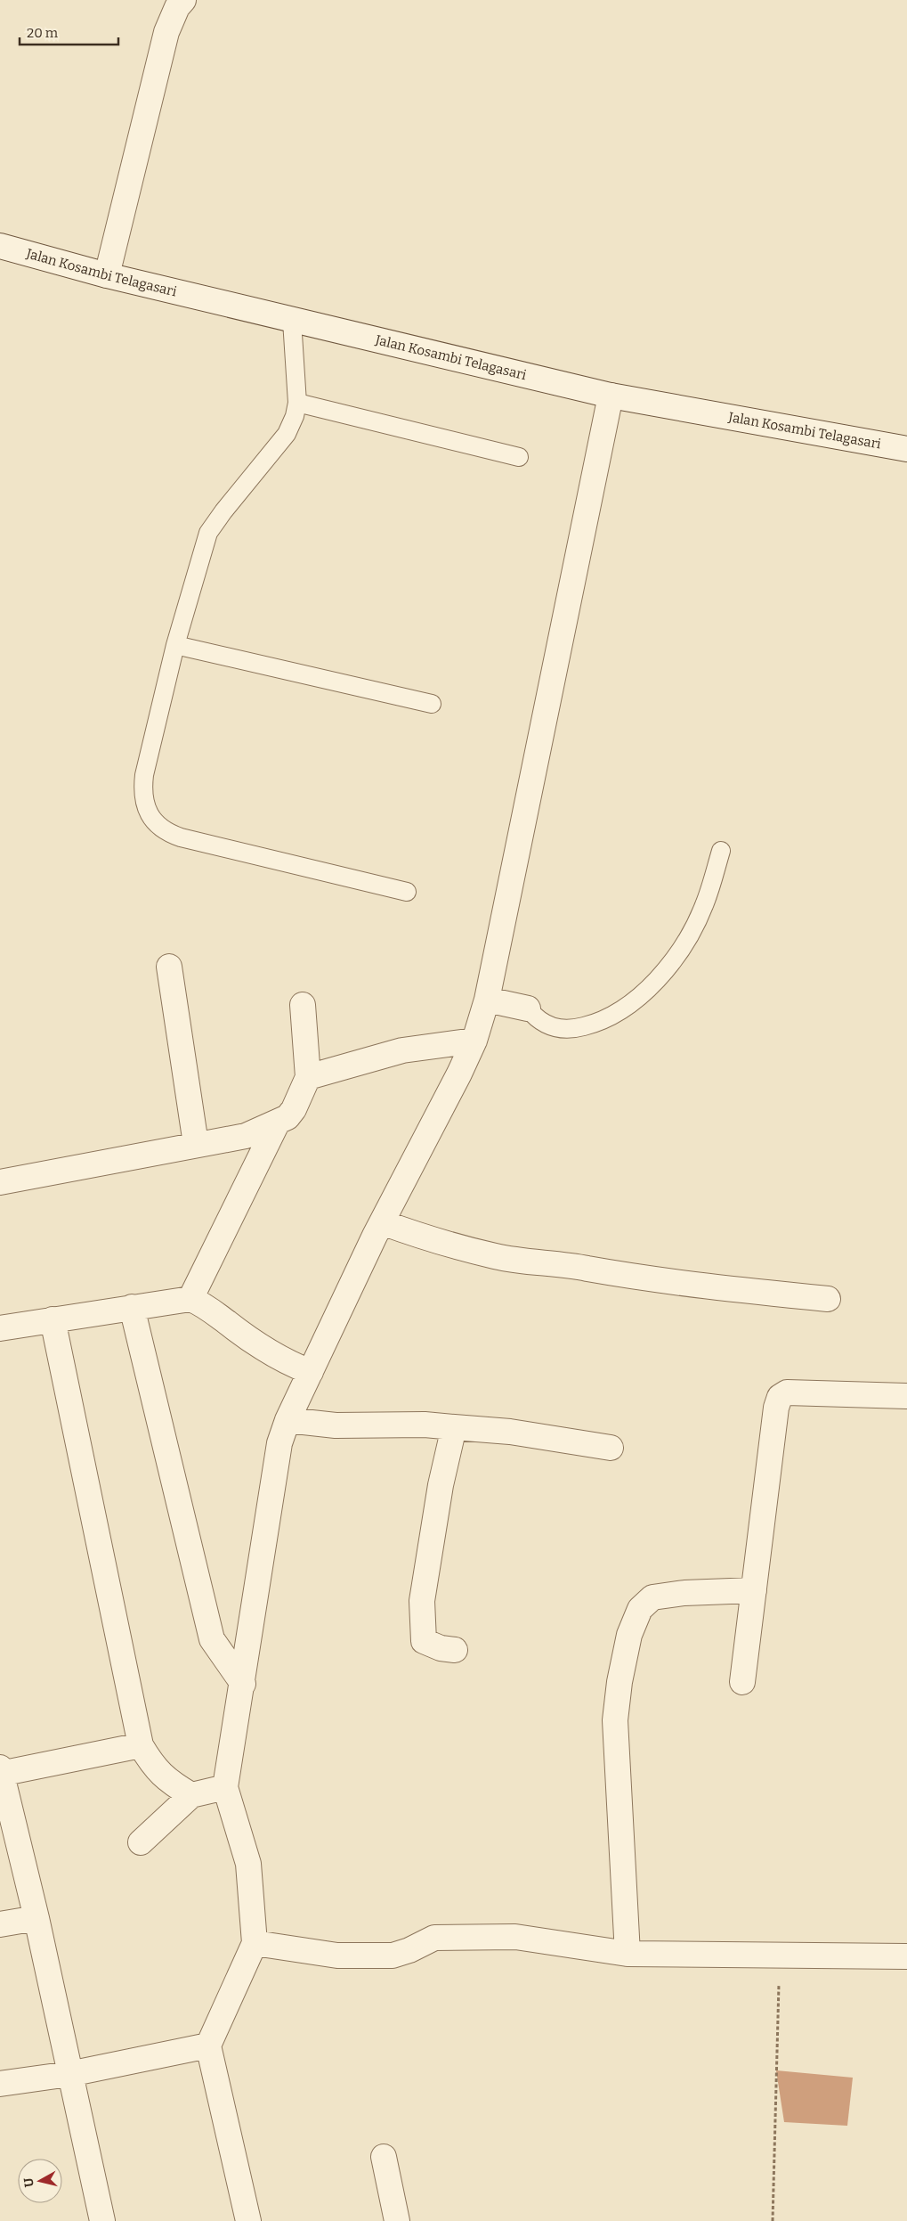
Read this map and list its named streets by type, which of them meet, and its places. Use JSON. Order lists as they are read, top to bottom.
{
  "streets": {
    "street": ["Jalan Kosambi Telagasari"]
  },
  "scale_bar": "20 m",
  "north": "left"
}
